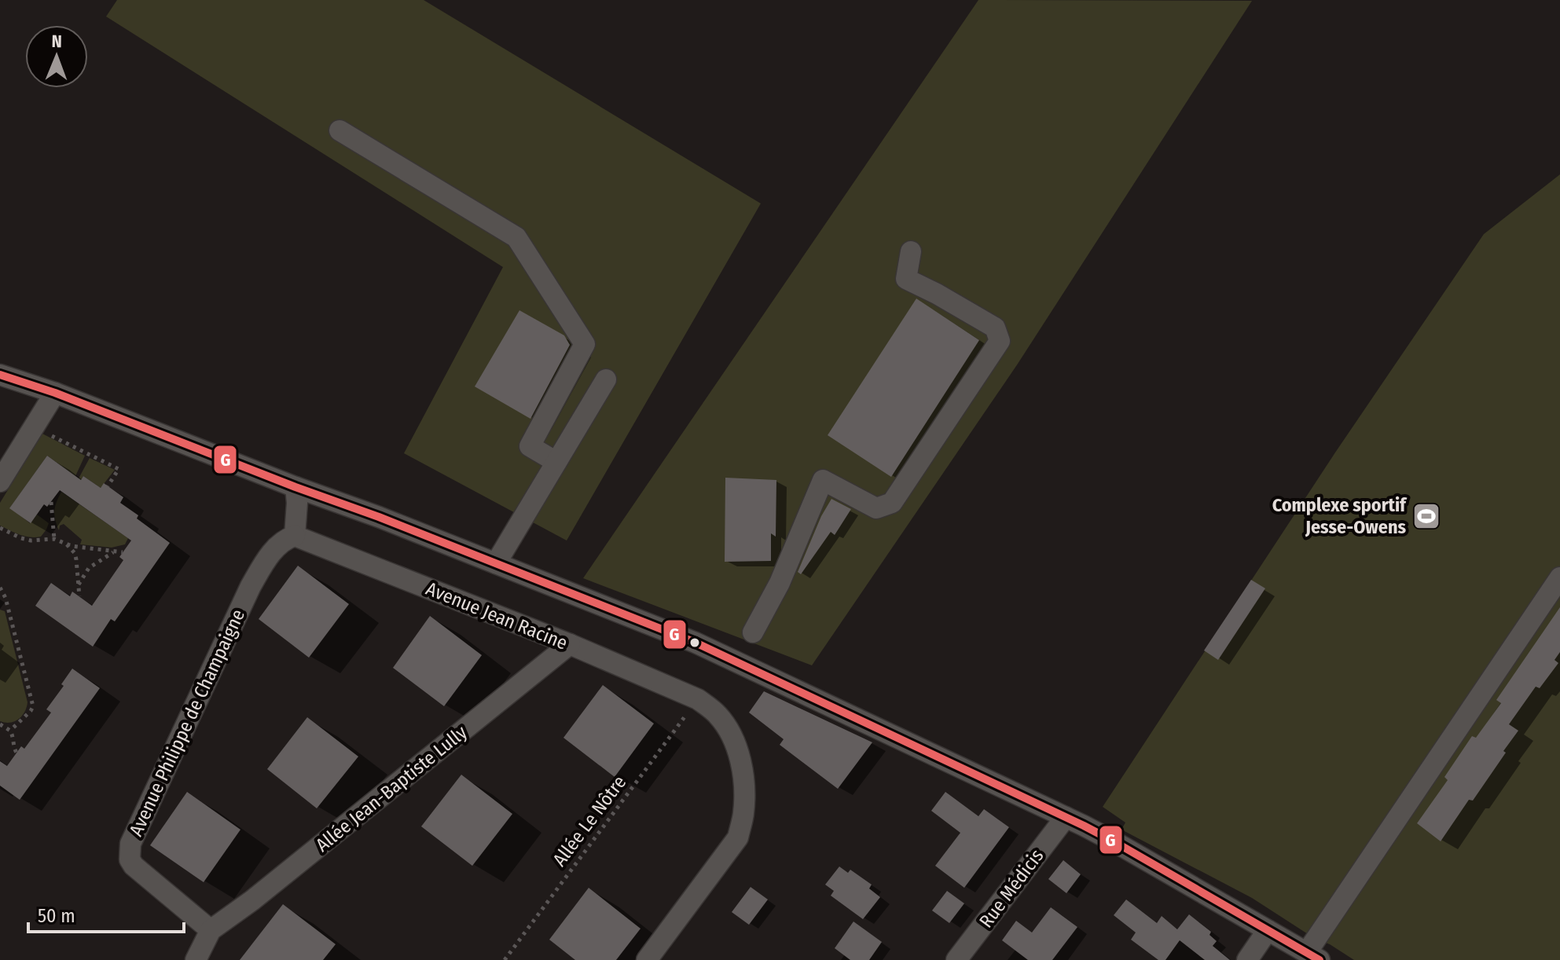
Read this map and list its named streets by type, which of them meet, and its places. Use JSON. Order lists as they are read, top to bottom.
{
  "streets": {
    "street": [
      "Avenue Jean Racine",
      "Avenue Philippe de Champaigne",
      "Allée Jean-Baptiste Lully",
      "Rue Médicis"
    ],
    "path": ["Allée Le Nôtre"]
  },
  "crossings": [
    ["Avenue Jean Racine", "Avenue Philippe de Champaigne"],
    ["Avenue Jean Racine", "Allée Jean-Baptiste Lully"],
    ["Avenue Jean Racine", "Allée Le Nôtre"],
    ["Avenue Philippe de Champaigne", "Allée Jean-Baptiste Lully"]
  ],
  "places": {
    "sports": ["Complexe sportif Jesse-Owens"]
  },
  "lines": ["transit line G"],
  "scale_bar": "50 m",
  "north": "top"
}
